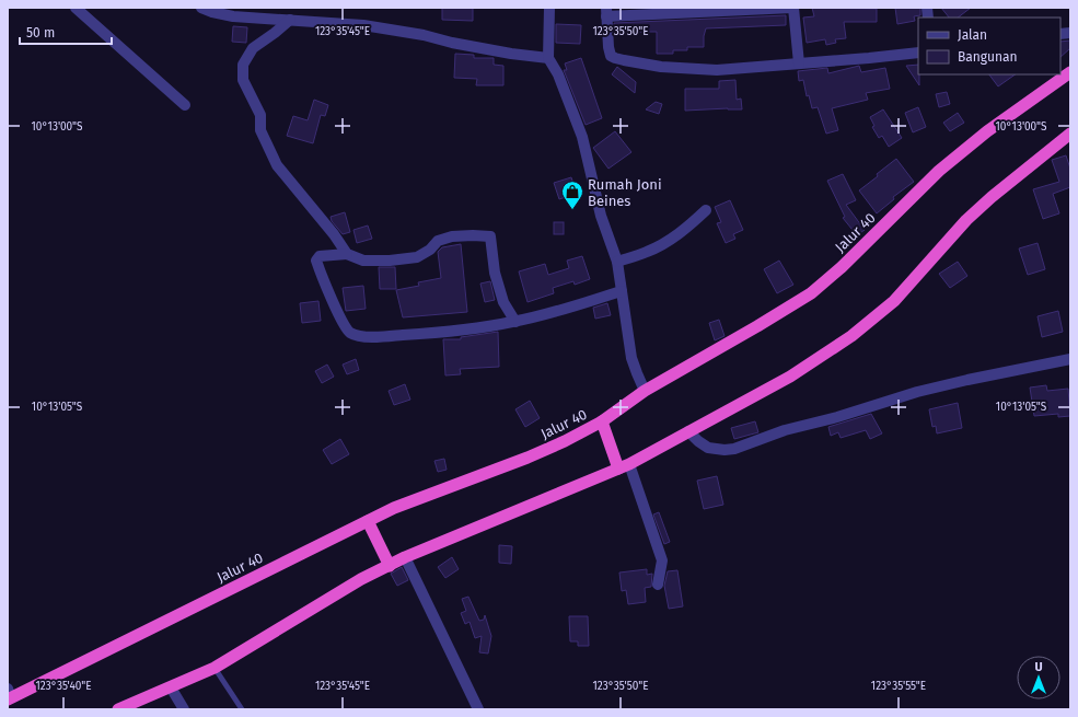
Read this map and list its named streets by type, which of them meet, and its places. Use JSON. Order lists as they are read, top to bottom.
{
  "streets": {
    "highway": ["Jalur 40"]
  },
  "places": {
    "shop": ["Rumah Joni Beines"]
  },
  "legend": ["Jalan", "Bangunan"],
  "scale_bar": "50 m",
  "north": "top",
  "coordinates": [
    "123°35'45\"E",
    "123°35'50\"E",
    "10°13'00\"S",
    "10°13'05\"S",
    "123°35'40\"E",
    "123°35'55\"E"
  ]
}
